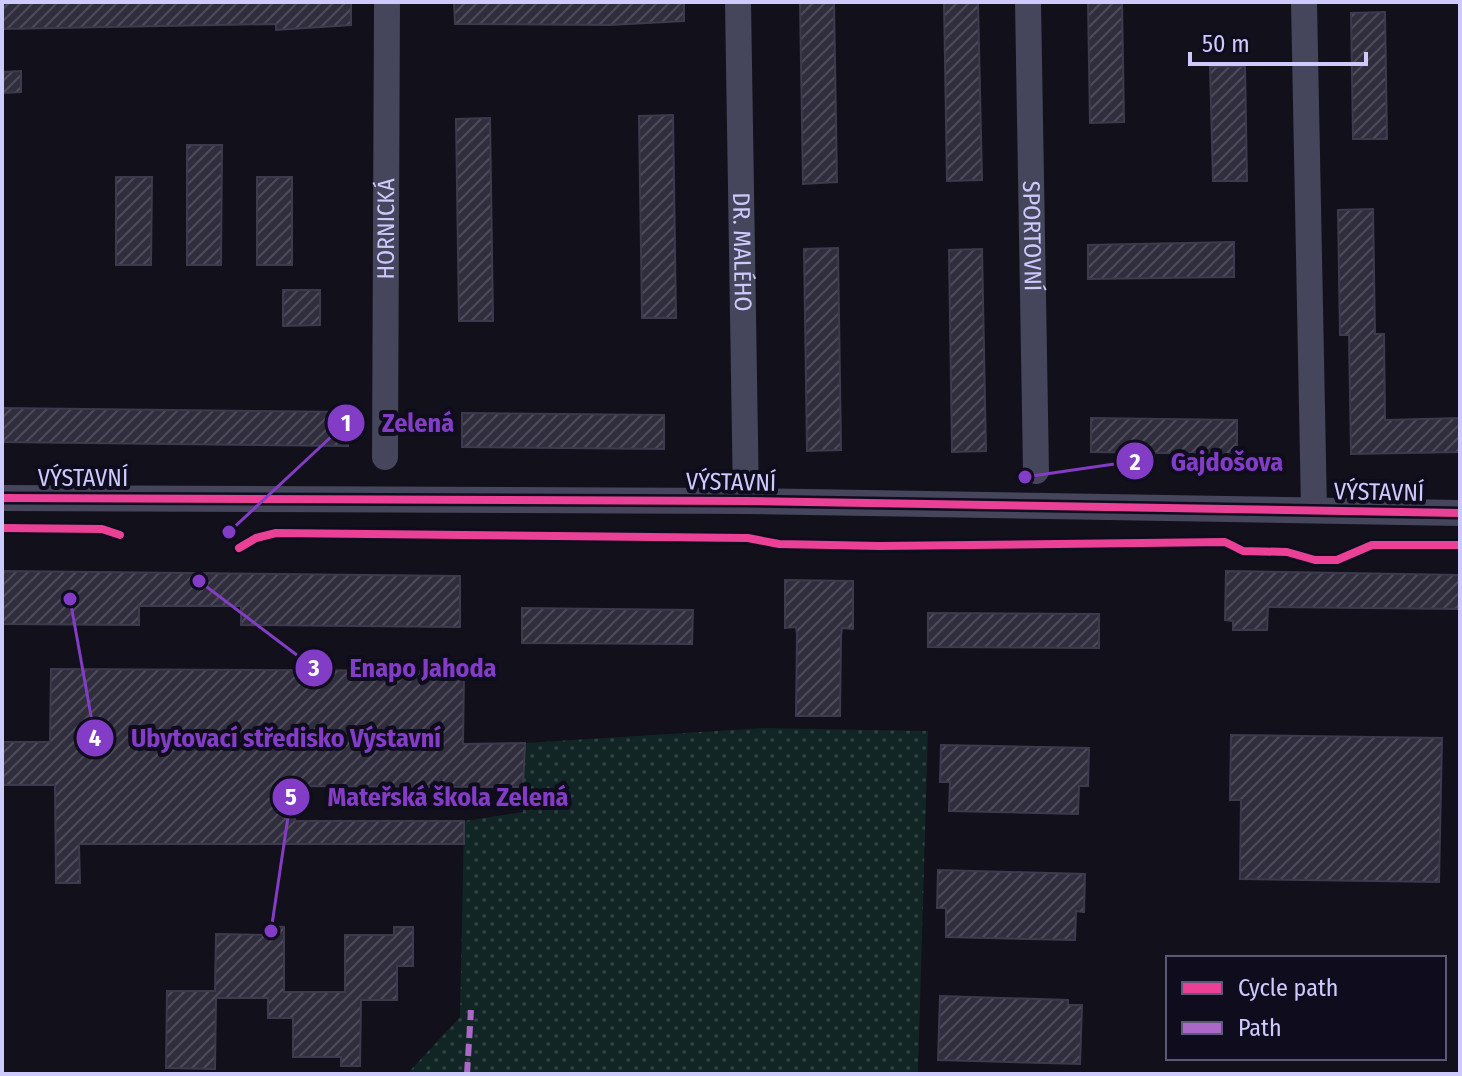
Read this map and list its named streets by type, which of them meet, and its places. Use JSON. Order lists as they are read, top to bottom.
{
  "streets": {
    "street": [
      "HORNICKÁ",
      "SPORTOVNÍ",
      "DR. MALÉHO",
      "VÝSTAVNÍ"
    ]
  },
  "crossings": [
    ["DR. MALÉHO", "VÝSTAVNÍ"]
  ],
  "places": [
    "Gajdošova",
    "Zelená",
    "Enapo Jahoda",
    "Ubytovací středisko Výstavní",
    "Mateřská škola Zelená"
  ],
  "legend": ["Cycle path", "Path"],
  "scale_bar": "50 m"
}
